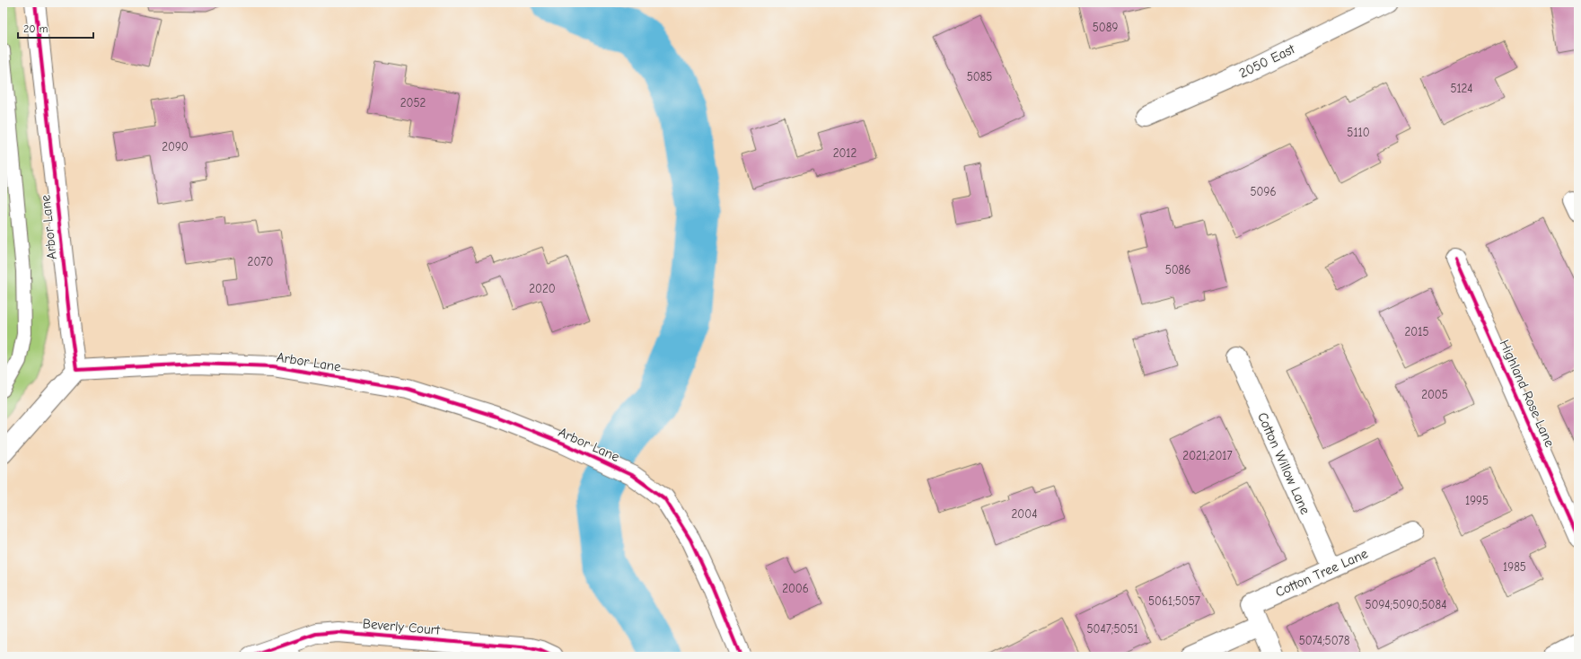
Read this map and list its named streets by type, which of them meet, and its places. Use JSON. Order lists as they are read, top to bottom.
{
  "streets": {
    "street": [
      "2050 East",
      "Arbor Lane",
      "Highland Rose Lane",
      "Cotton Willow Lane",
      "Cotton Tree Lane",
      "Beverly Court"
    ]
  },
  "crossings": [
    ["Cotton Willow Lane", "Cotton Tree Lane"]
  ],
  "house_numbers": [
    "5089",
    "5085",
    "5124",
    "2052",
    "5110",
    "2090",
    "2012",
    "5096",
    "2070",
    "5086",
    "2020",
    "2015",
    "2005",
    "2021;2017",
    "1995",
    "2004",
    "1985",
    "2006",
    "5061;5057",
    "5094;5090;5084",
    "5047;5051",
    "5074;5078"
  ],
  "scale_bar": "20 m"
}
